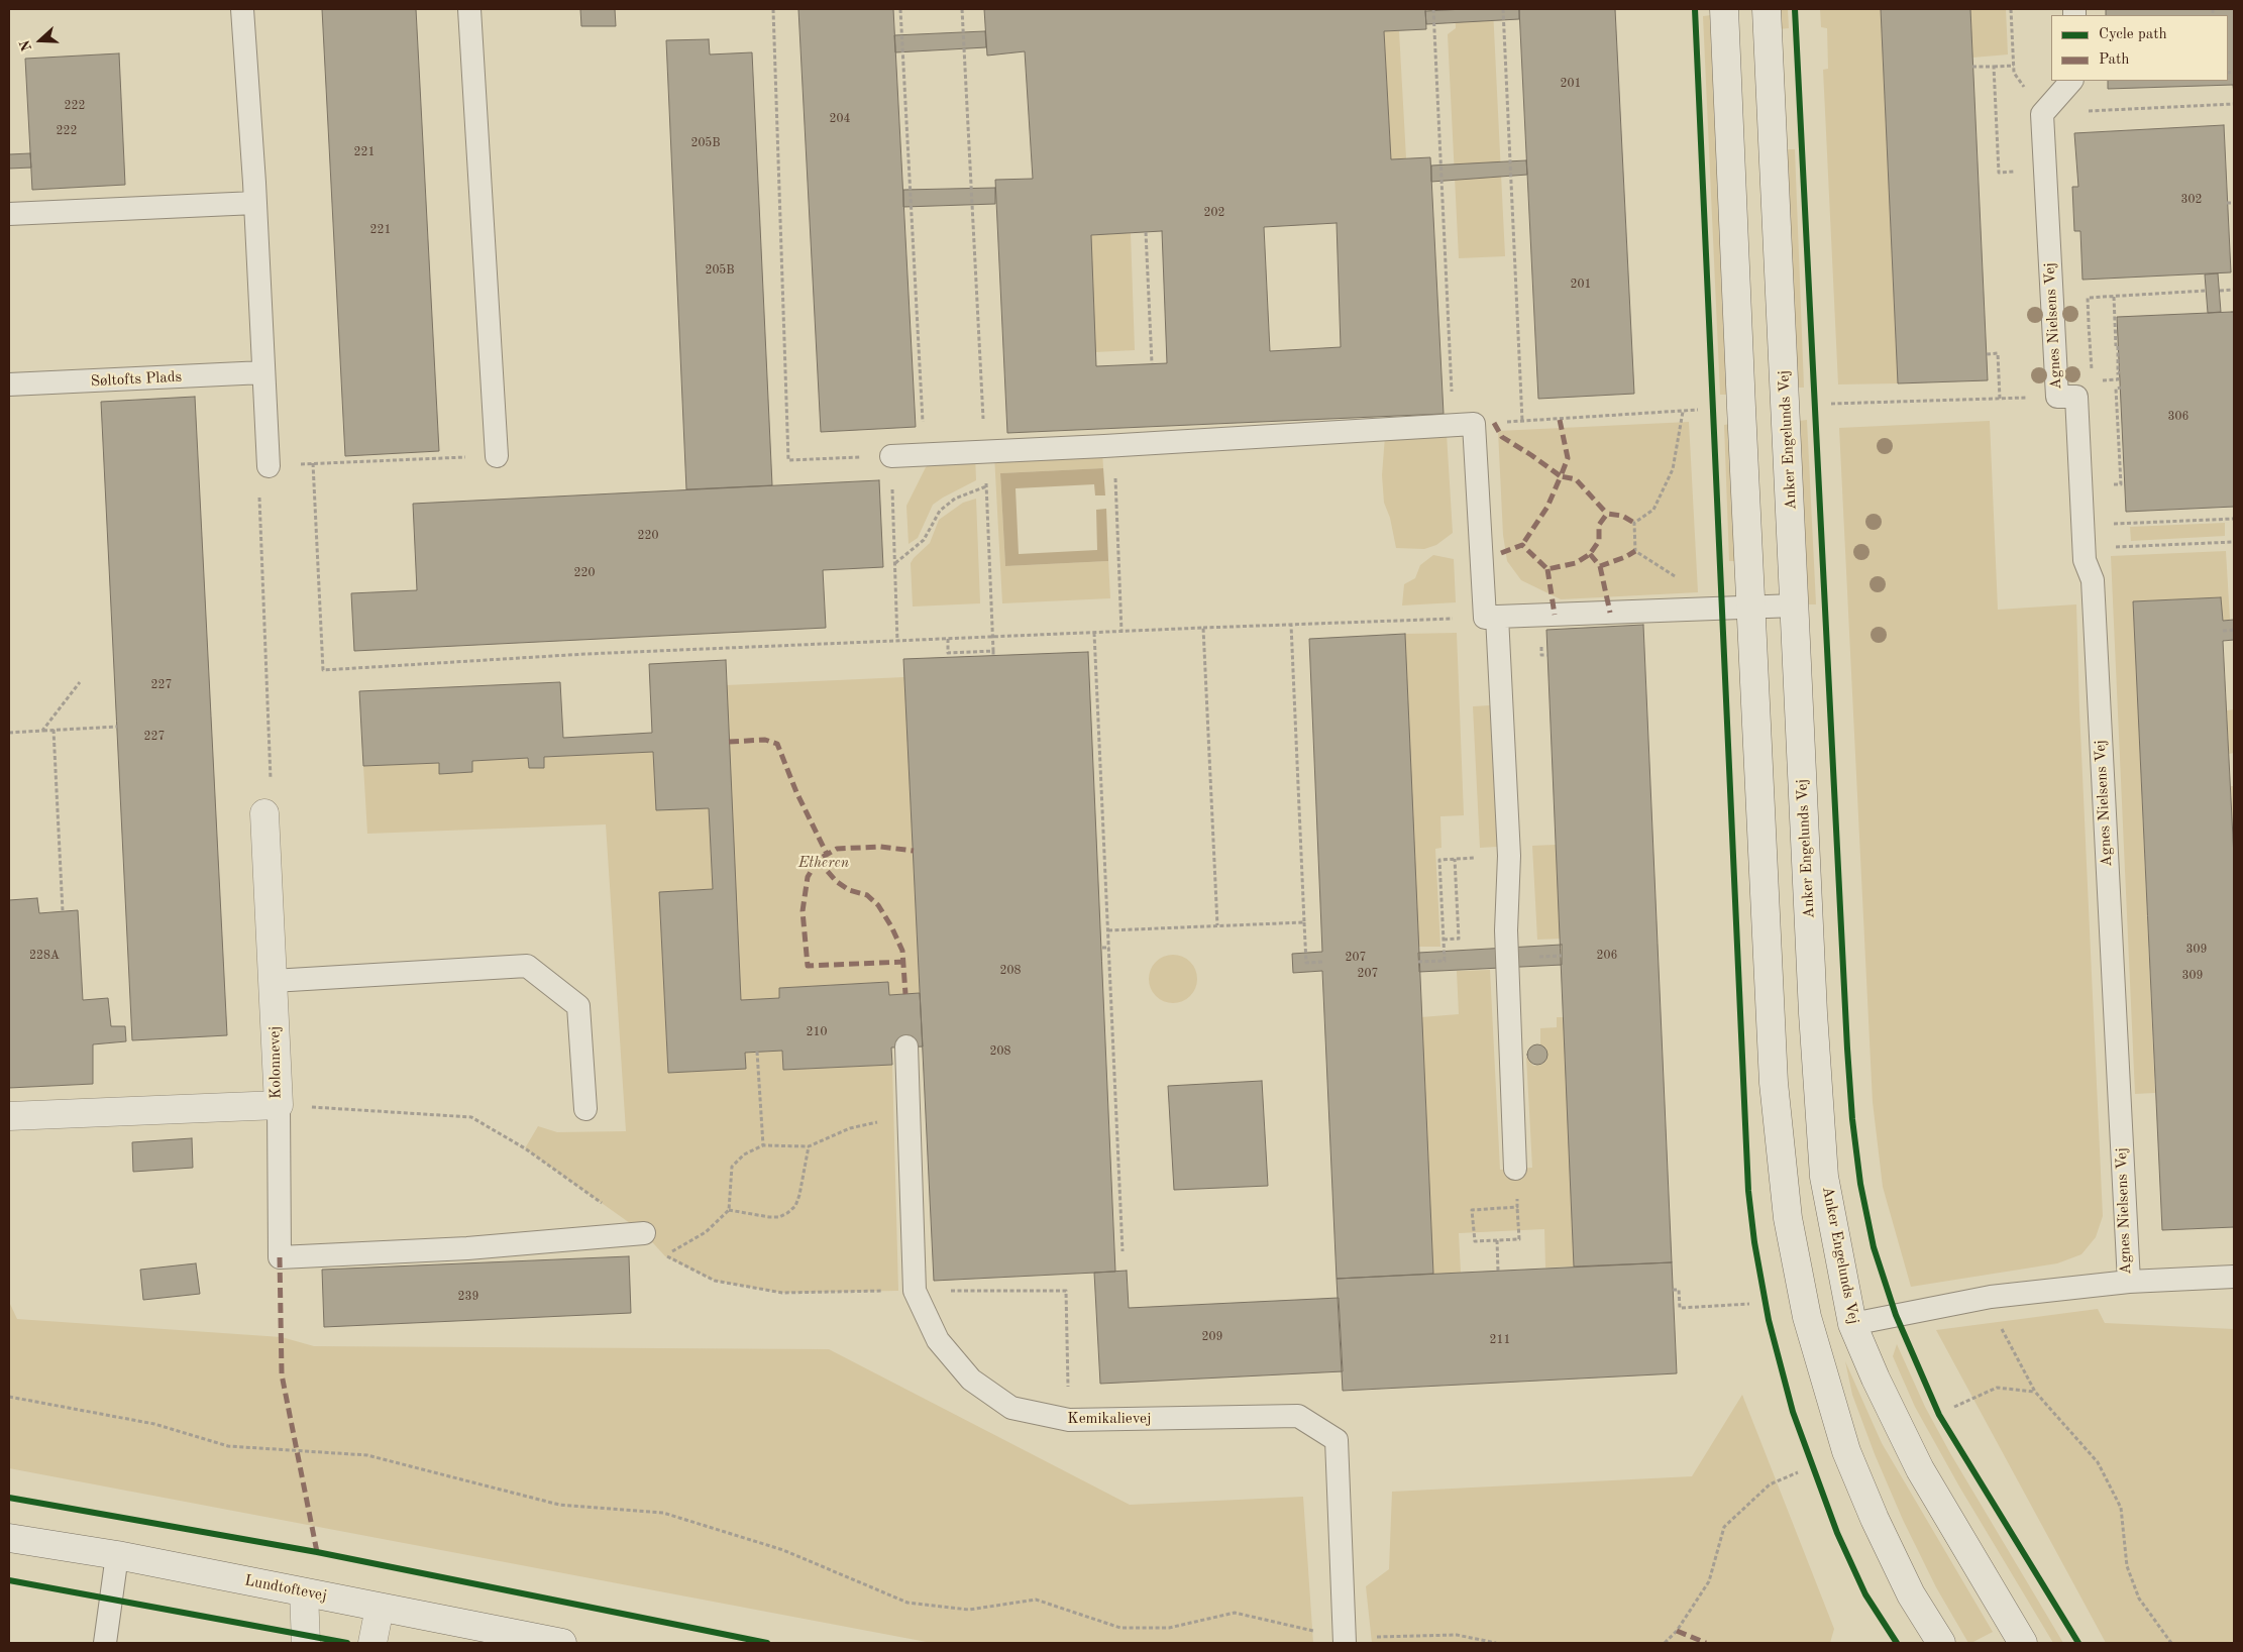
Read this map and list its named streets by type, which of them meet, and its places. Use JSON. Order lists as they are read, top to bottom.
{
  "streets": {
    "street": ["Anker Engelunds Vej", "Kolonnevej", "Lundtoftevej"],
    "lane": ["Agnes Nielsens Vej", "Søltofts Plads", "Kemikalievej"]
  },
  "crossings": [
    ["Agnes Nielsens Vej", "Anker Engelunds Vej"]
  ],
  "parks": ["Etheren"],
  "house_numbers": [
    "201",
    "222",
    "204",
    "222",
    "205B",
    "221",
    "302",
    "202",
    "221",
    "205B",
    "201",
    "306",
    "220",
    "220",
    "227",
    "227",
    "309",
    "228A",
    "206",
    "207",
    "208",
    "207",
    "309",
    "210",
    "208",
    "239",
    "209",
    "211"
  ],
  "legend": ["Cycle path", "Path"],
  "north": "left"
}
